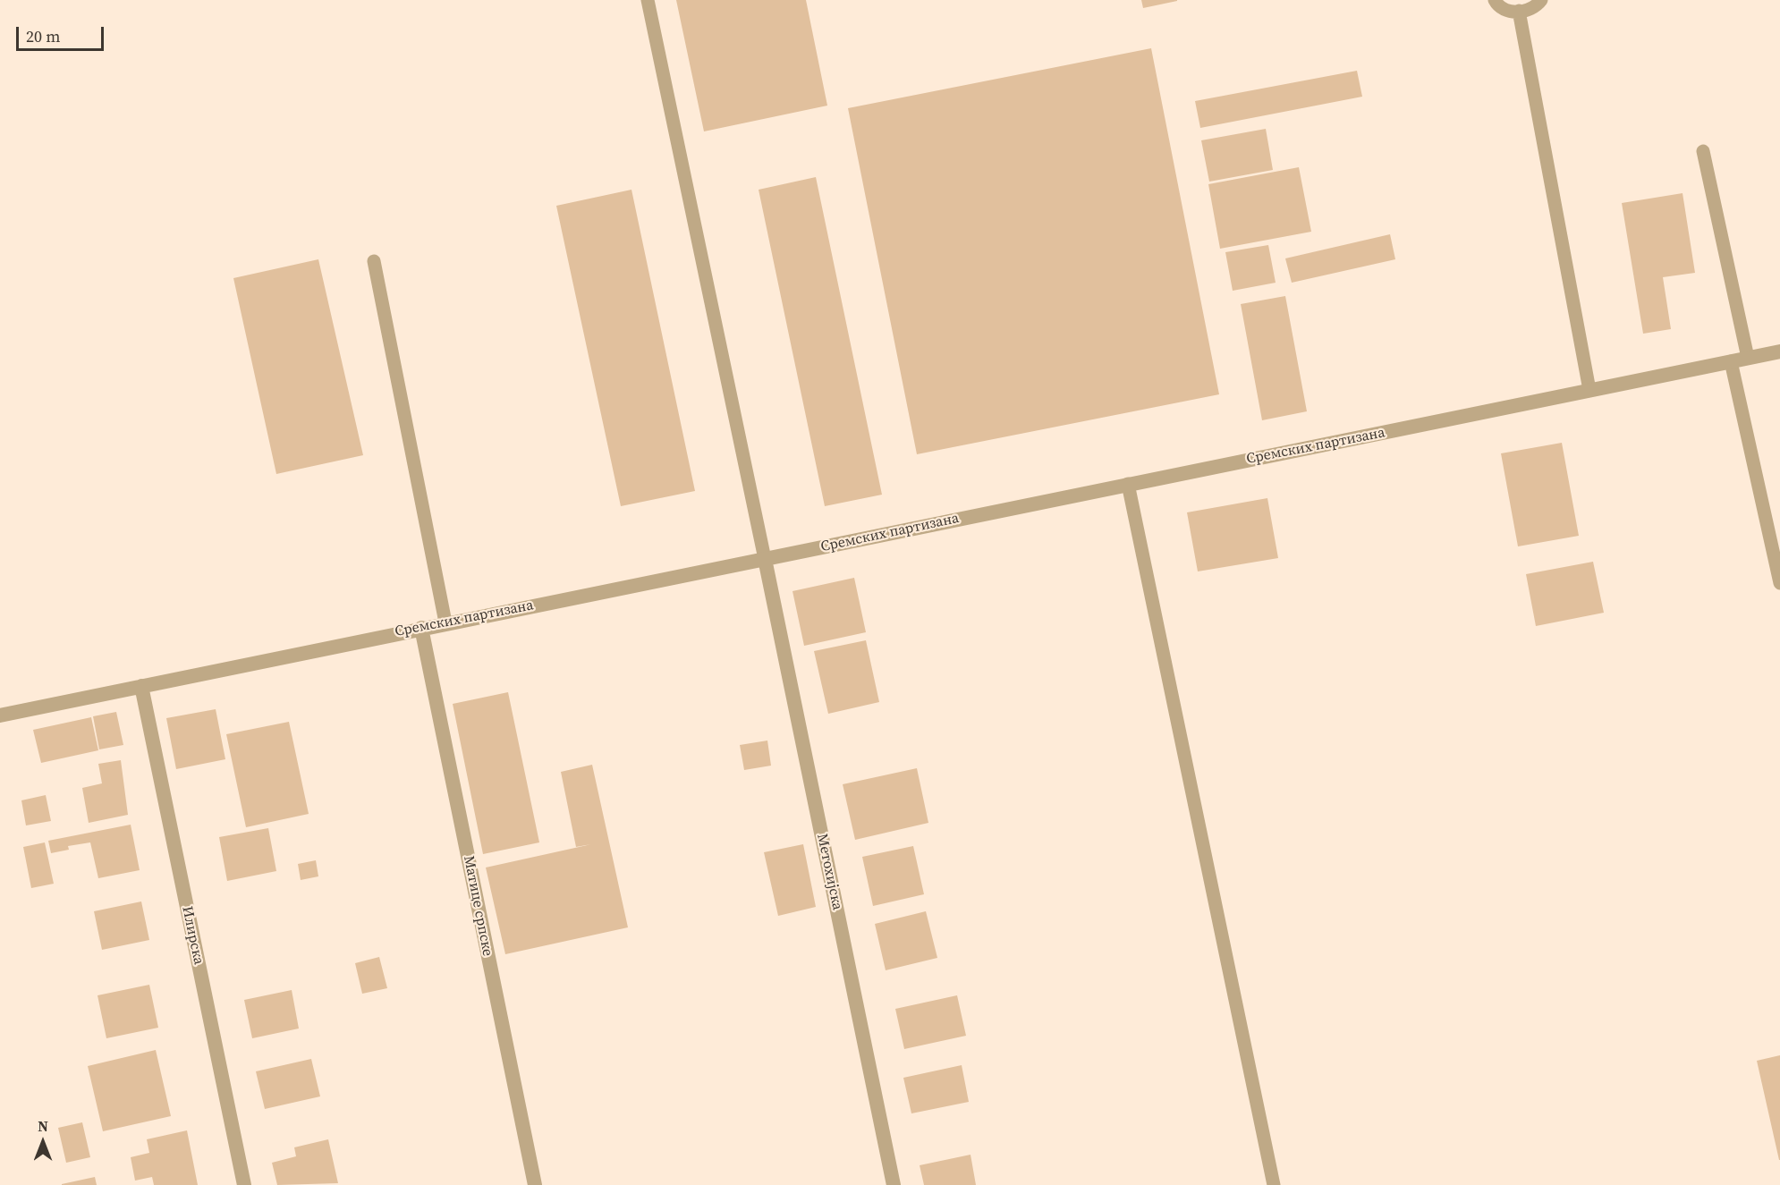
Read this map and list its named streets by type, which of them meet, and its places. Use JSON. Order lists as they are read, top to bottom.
{
  "streets": {
    "street": [
      "Сремских партизана",
      "Метохијска",
      "Матице српске",
      "Илирска"
    ]
  },
  "crossings": [
    ["Сремских партизана", "Метохијска"],
    ["Сремских партизана", "Матице српске"],
    ["Сремских партизана", "Илирска"]
  ],
  "scale_bar": "20 m",
  "north": "top"
}
